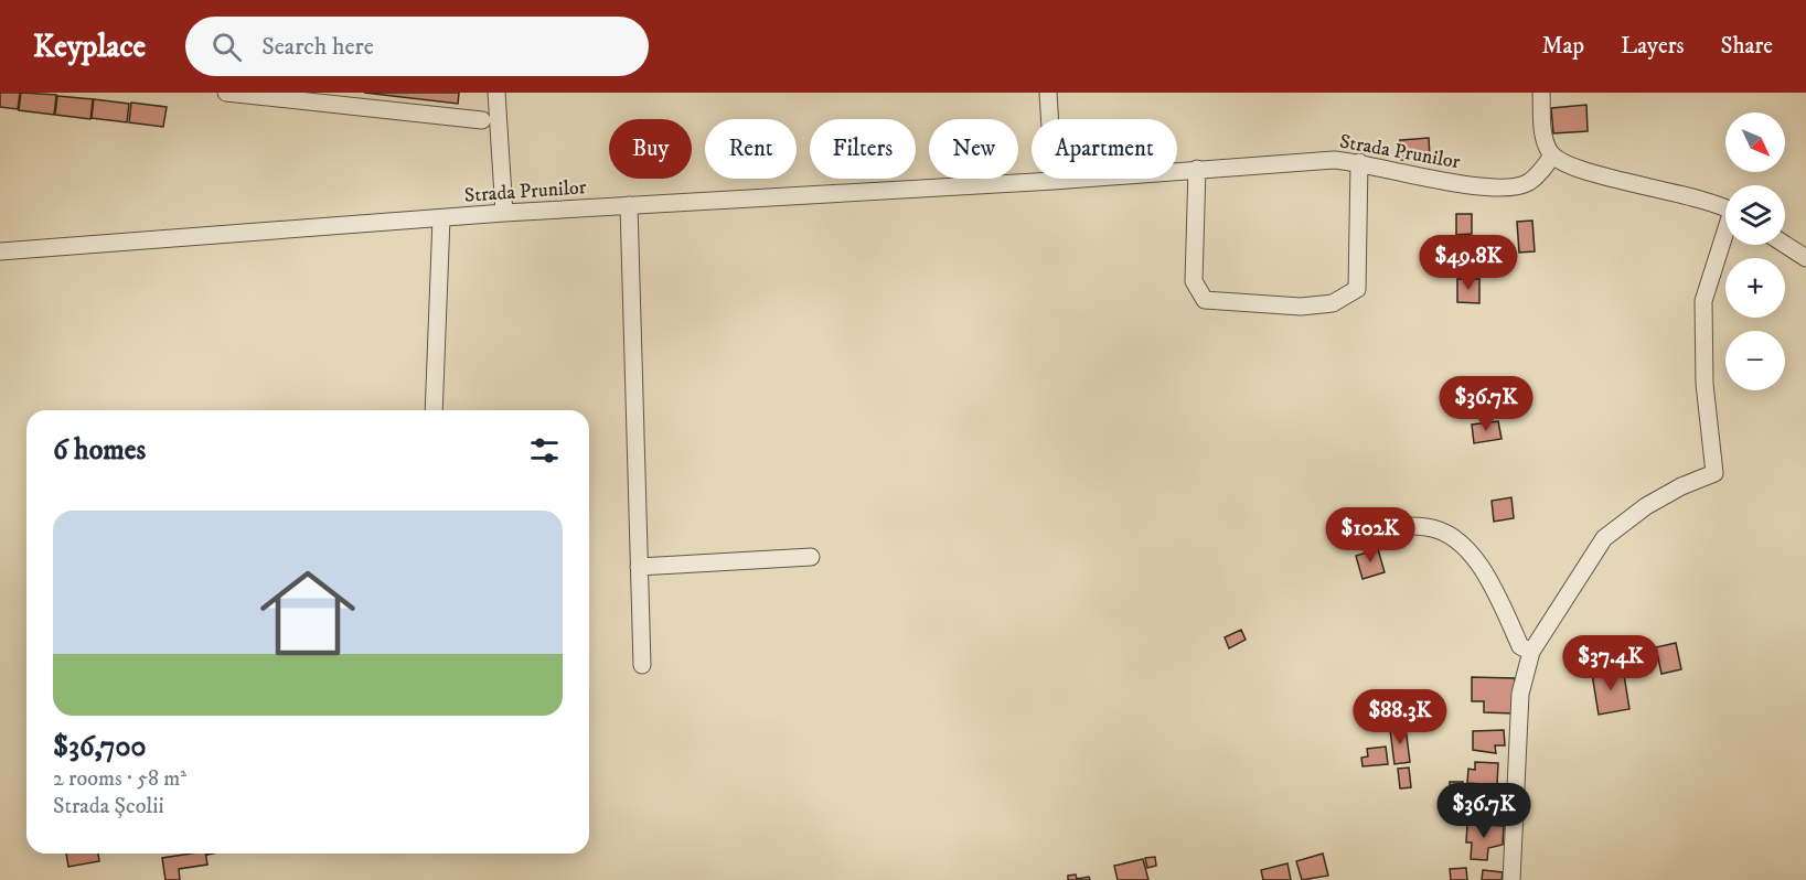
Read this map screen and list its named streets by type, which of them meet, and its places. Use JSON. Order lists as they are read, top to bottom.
{
  "streets": {
    "street": ["Strada Prunilor"]
  },
  "north": "bottom right",
  "page": {
    "header": "Keyplace",
    "search": "Search here",
    "nav": ["Map", "Layers", "Share"],
    "map_buttons": ["+", "−"],
    "chip": [
      "Buy",
      "Rent",
      "Filters",
      "New",
      "Apartment"
    ],
    "price": [
      "$49.8K",
      "$36.7K",
      "$102K",
      "$37.4K",
      "$88.3K",
      "$36.7K"
    ],
    "heading": "6 homes",
    "list": [
      {
        "name": "$36,700",
        "note": "2 rooms · 58 m² · Strada Școlii"
      }
    ]
  }
}
